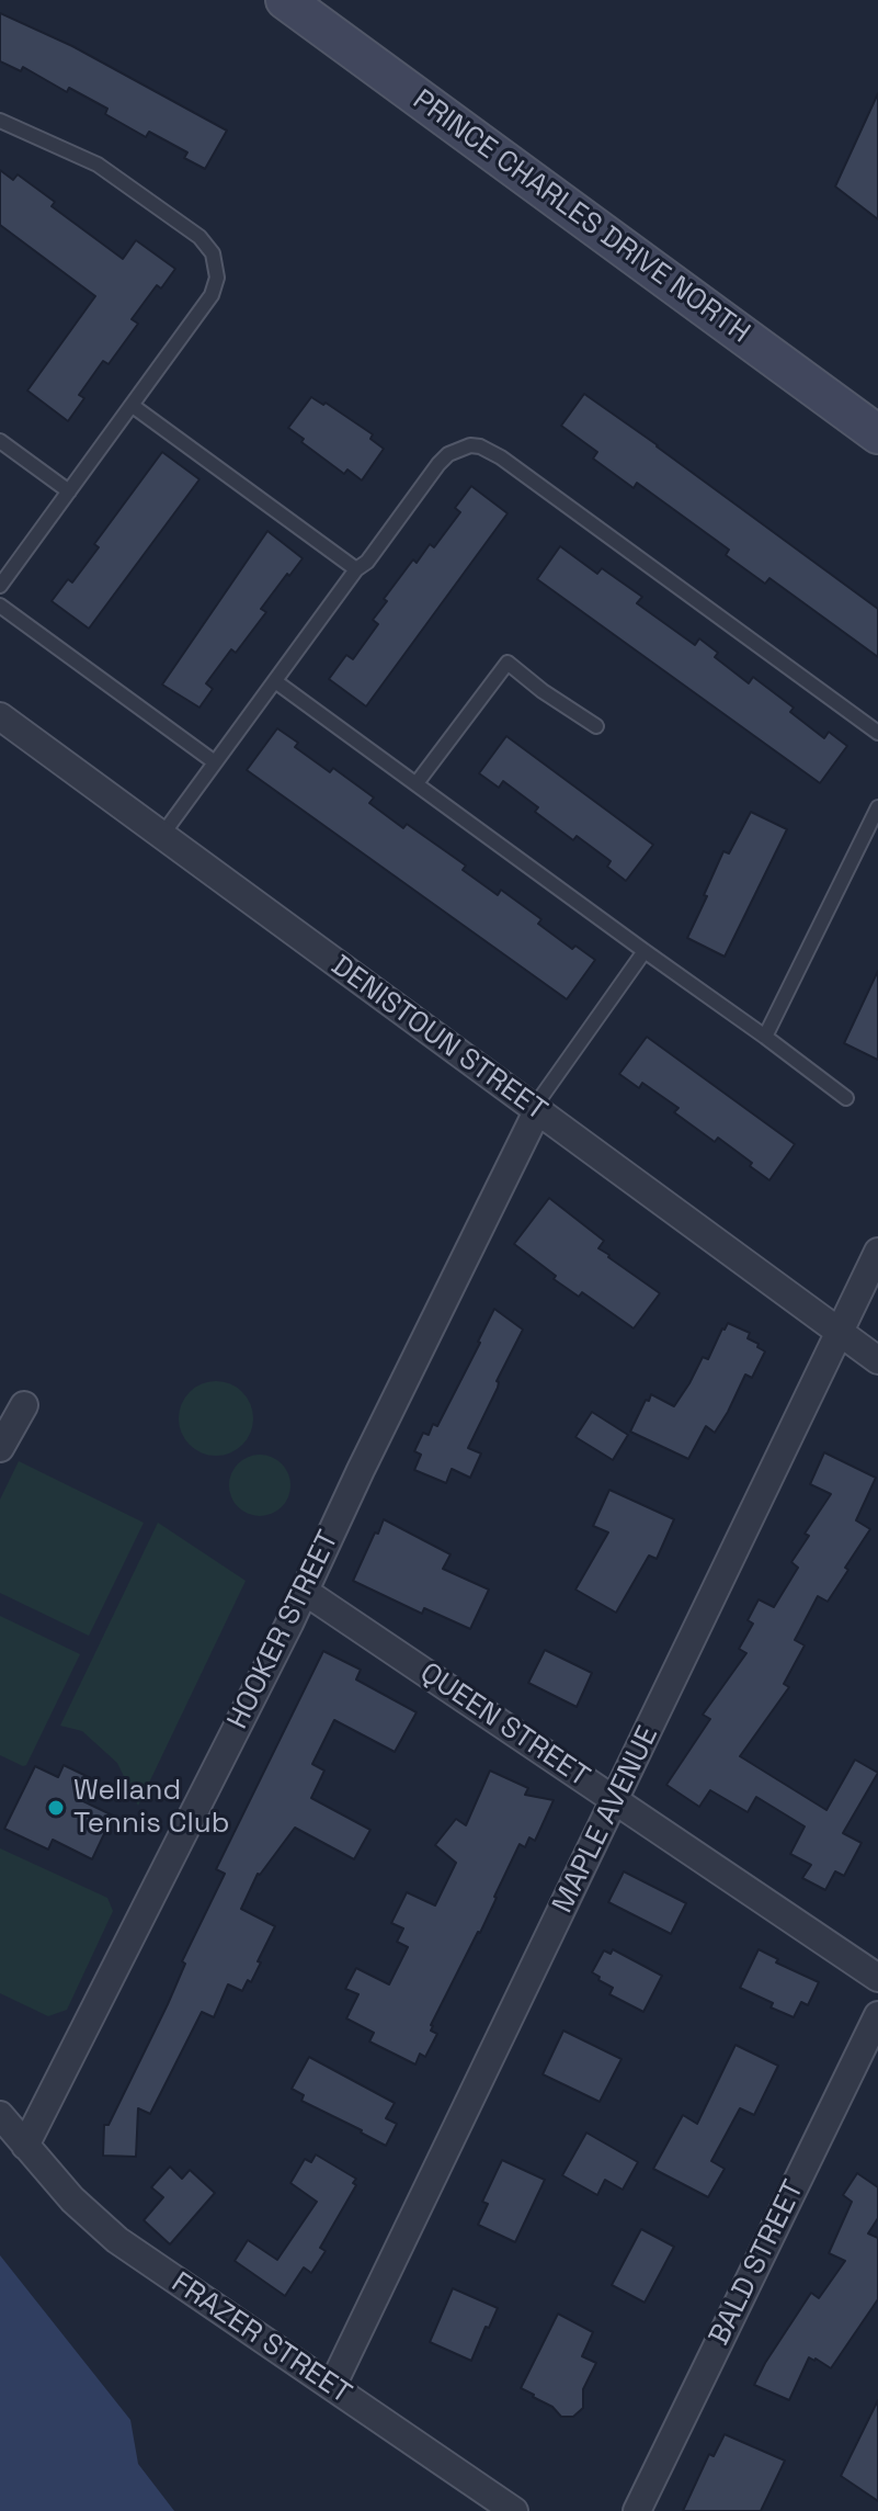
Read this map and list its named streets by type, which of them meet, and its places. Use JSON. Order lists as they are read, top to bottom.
{
  "streets": {
    "main road": ["PRINCE CHARLES DRIVE NORTH"],
    "street": [
      "DENISTOUN STREET",
      "HOOKER STREET",
      "QUEEN STREET",
      "MAPLE AVENUE",
      "BALD STREET",
      "FRAZER STREET"
    ]
  },
  "crossings": [
    ["DENISTOUN STREET", "HOOKER STREET"],
    ["DENISTOUN STREET", "MAPLE AVENUE"],
    ["HOOKER STREET", "QUEEN STREET"],
    ["HOOKER STREET", "FRAZER STREET"],
    ["QUEEN STREET", "MAPLE AVENUE"],
    ["MAPLE AVENUE", "FRAZER STREET"]
  ],
  "places": ["Welland Tennis Club"]
}
